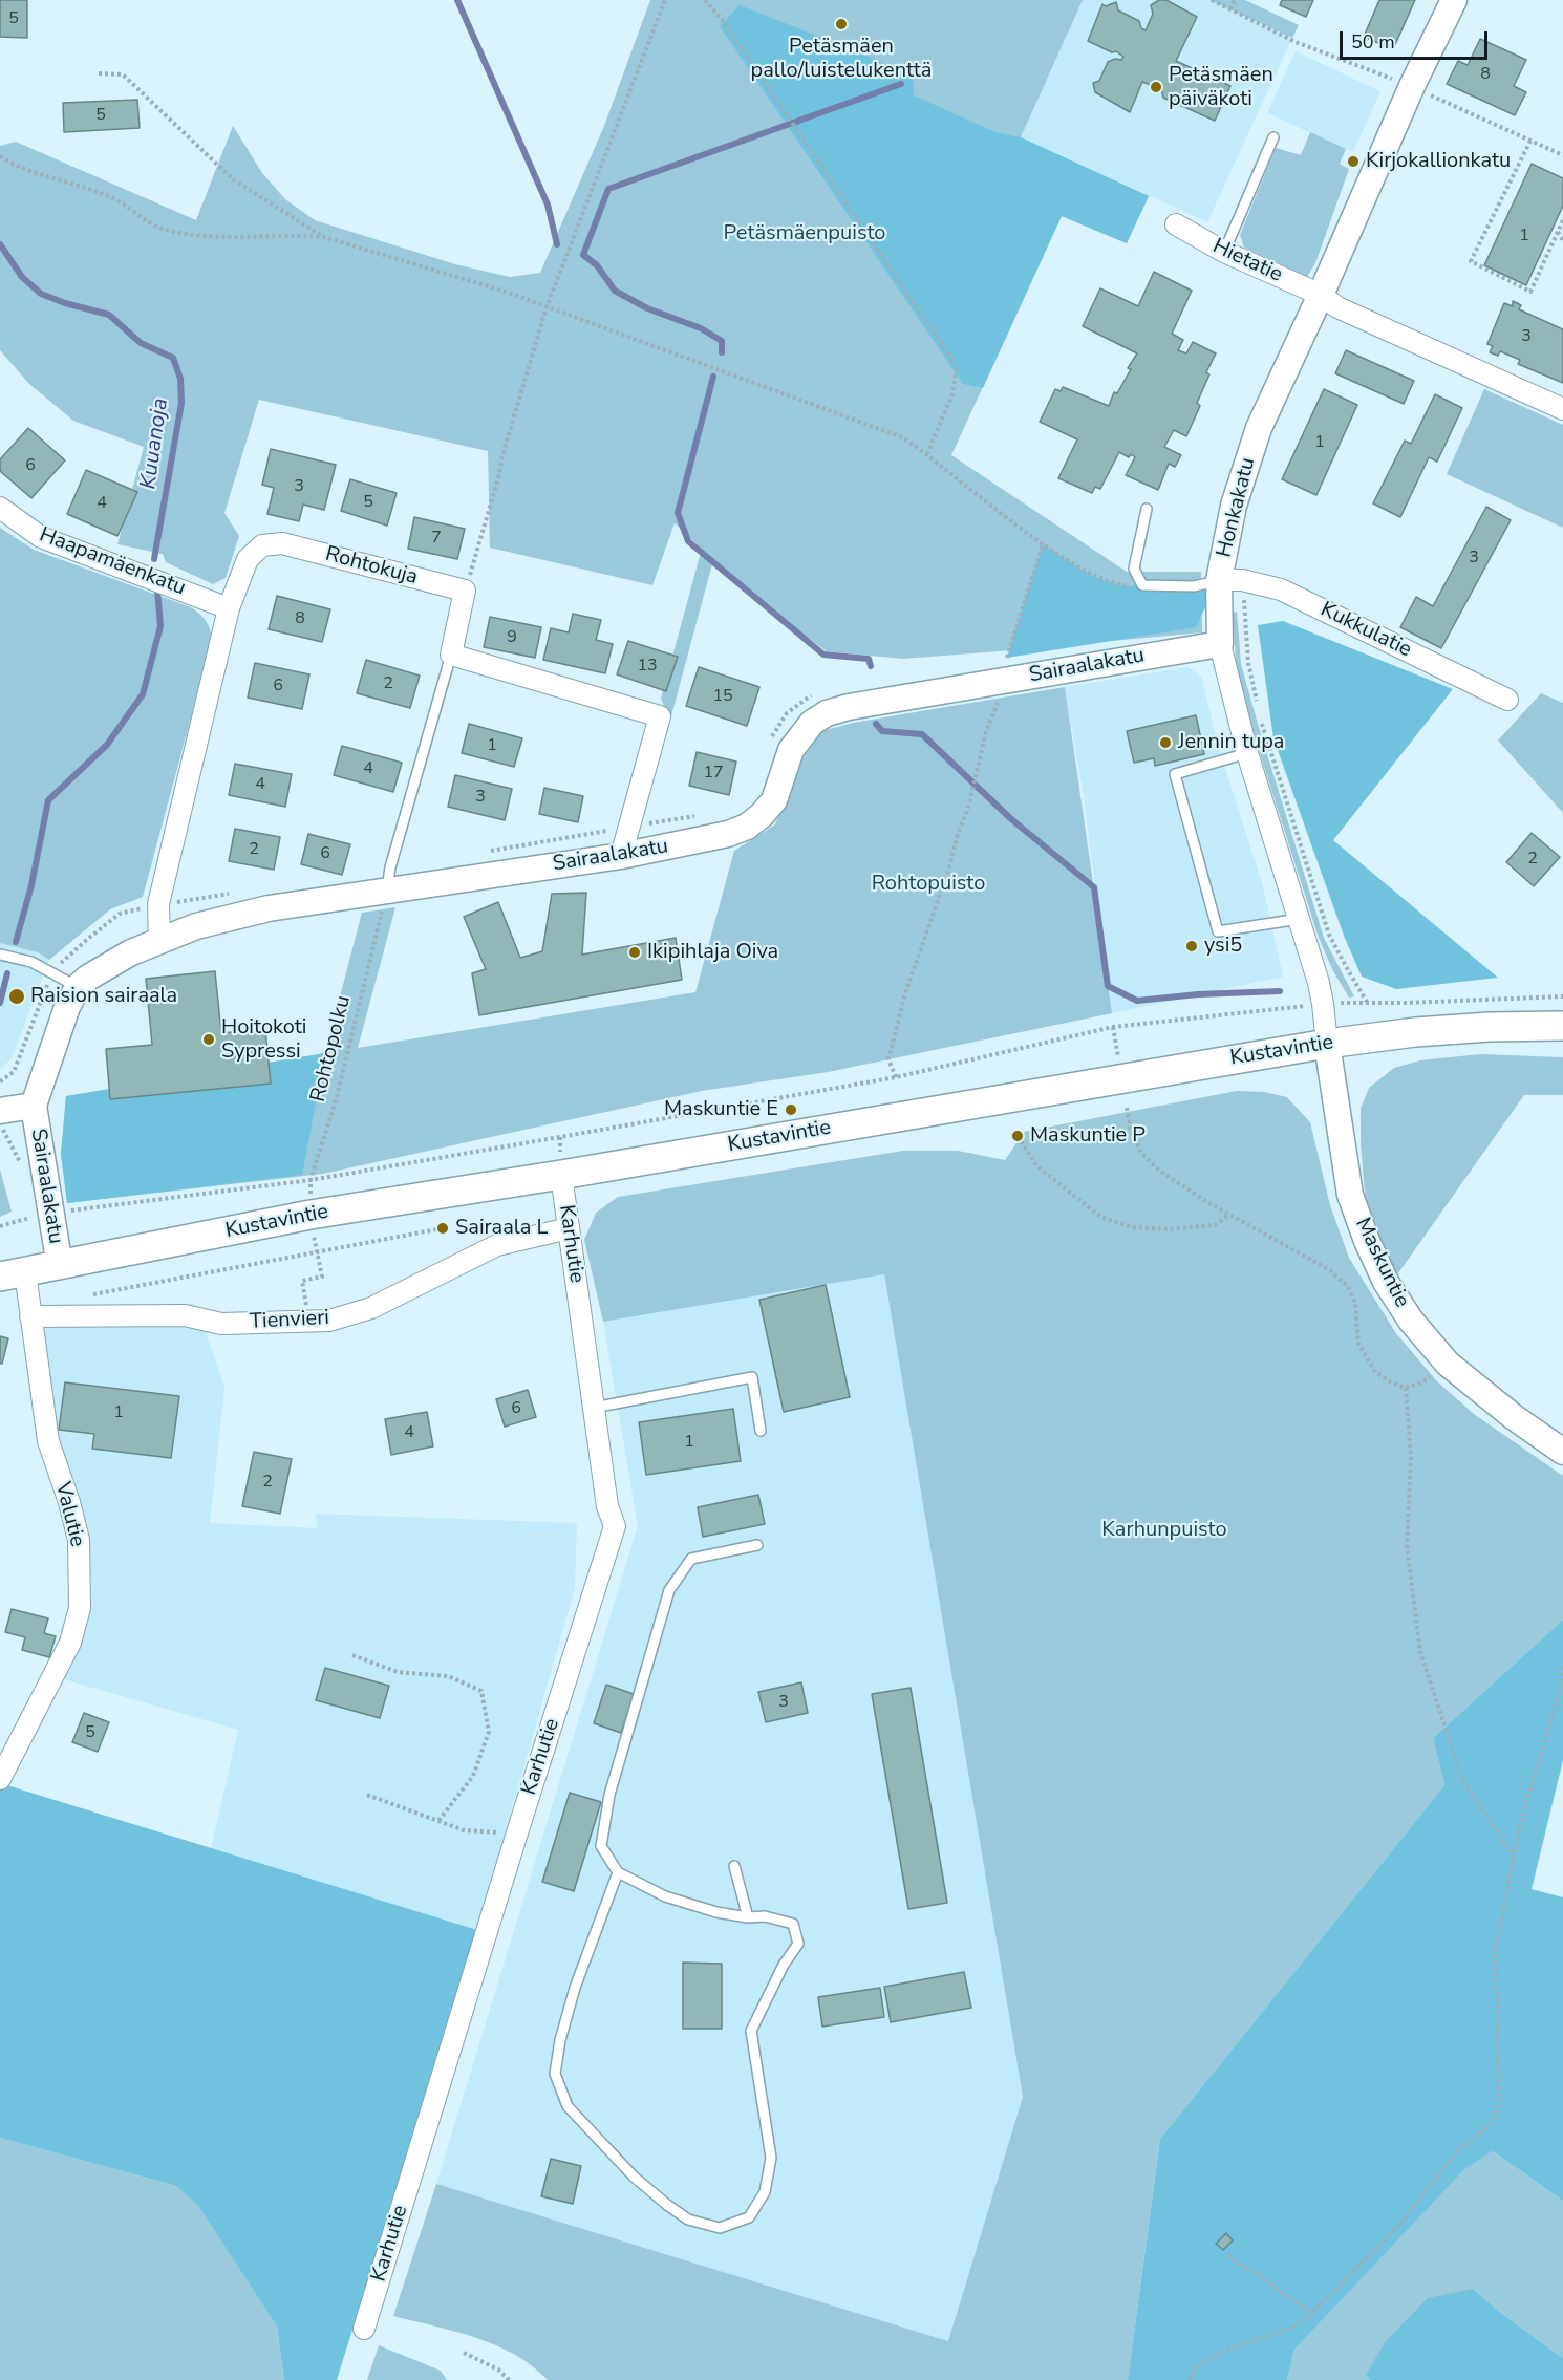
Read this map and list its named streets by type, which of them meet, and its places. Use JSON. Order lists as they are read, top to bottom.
{
  "streets": {
    "main road": ["Kustavintie"],
    "street": [
      "Hietatie",
      "Honkakatu",
      "Haapamäenkatu",
      "Rohtokuja",
      "Kukkulatie",
      "Sairaalakatu",
      "Karhutie",
      "Maskuntie",
      "Tienvieri",
      "Valutie"
    ],
    "path": ["Rohtopolku"]
  },
  "crossings": [
    ["Hietatie", "Honkakatu"],
    ["Honkakatu", "Kukkulatie"],
    ["Honkakatu", "Sairaalakatu"],
    ["Honkakatu", "Kustavintie"],
    ["Honkakatu", "Maskuntie"],
    ["Haapamäenkatu", "Rohtokuja"],
    ["Rohtokuja", "Sairaalakatu"],
    ["Sairaalakatu", "Rohtopolku"],
    ["Sairaalakatu", "Kustavintie"],
    ["Rohtopolku", "Kustavintie"],
    ["Rohtopolku", "Tienvieri"],
    ["Kustavintie", "Karhutie"],
    ["Kustavintie", "Maskuntie"],
    ["Kustavintie", "Valutie"],
    ["Karhutie", "Tienvieri"],
    ["Tienvieri", "Valutie"]
  ],
  "water": ["Kuuanoja"],
  "parks": ["Petäsmäenpuisto", "Rohtopuisto", "Karhunpuisto"],
  "places": [
    "Petäsmäen pallo/luistelukenttä",
    "Petäsmäen päiväkoti",
    "Kirjokallionkatu",
    "Jennin tupa",
    "ysi5",
    "Ikipihlaja Oiva",
    "Raision sairaala",
    "Hoitokoti Sypressi",
    "Maskuntie E",
    "Maskuntie P",
    "Sairaala L"
  ],
  "house_numbers": [
    "5",
    "8",
    "5",
    "1",
    "3",
    "1",
    "6",
    "3",
    "5",
    "4",
    "7",
    "3",
    "8",
    "9",
    "13",
    "2",
    "6",
    "15",
    "1",
    "4",
    "17",
    "4",
    "3",
    "2",
    "6",
    "2",
    "6",
    "1",
    "4",
    "1",
    "2",
    "3",
    "5"
  ],
  "scale_bar": "50 m"
}
